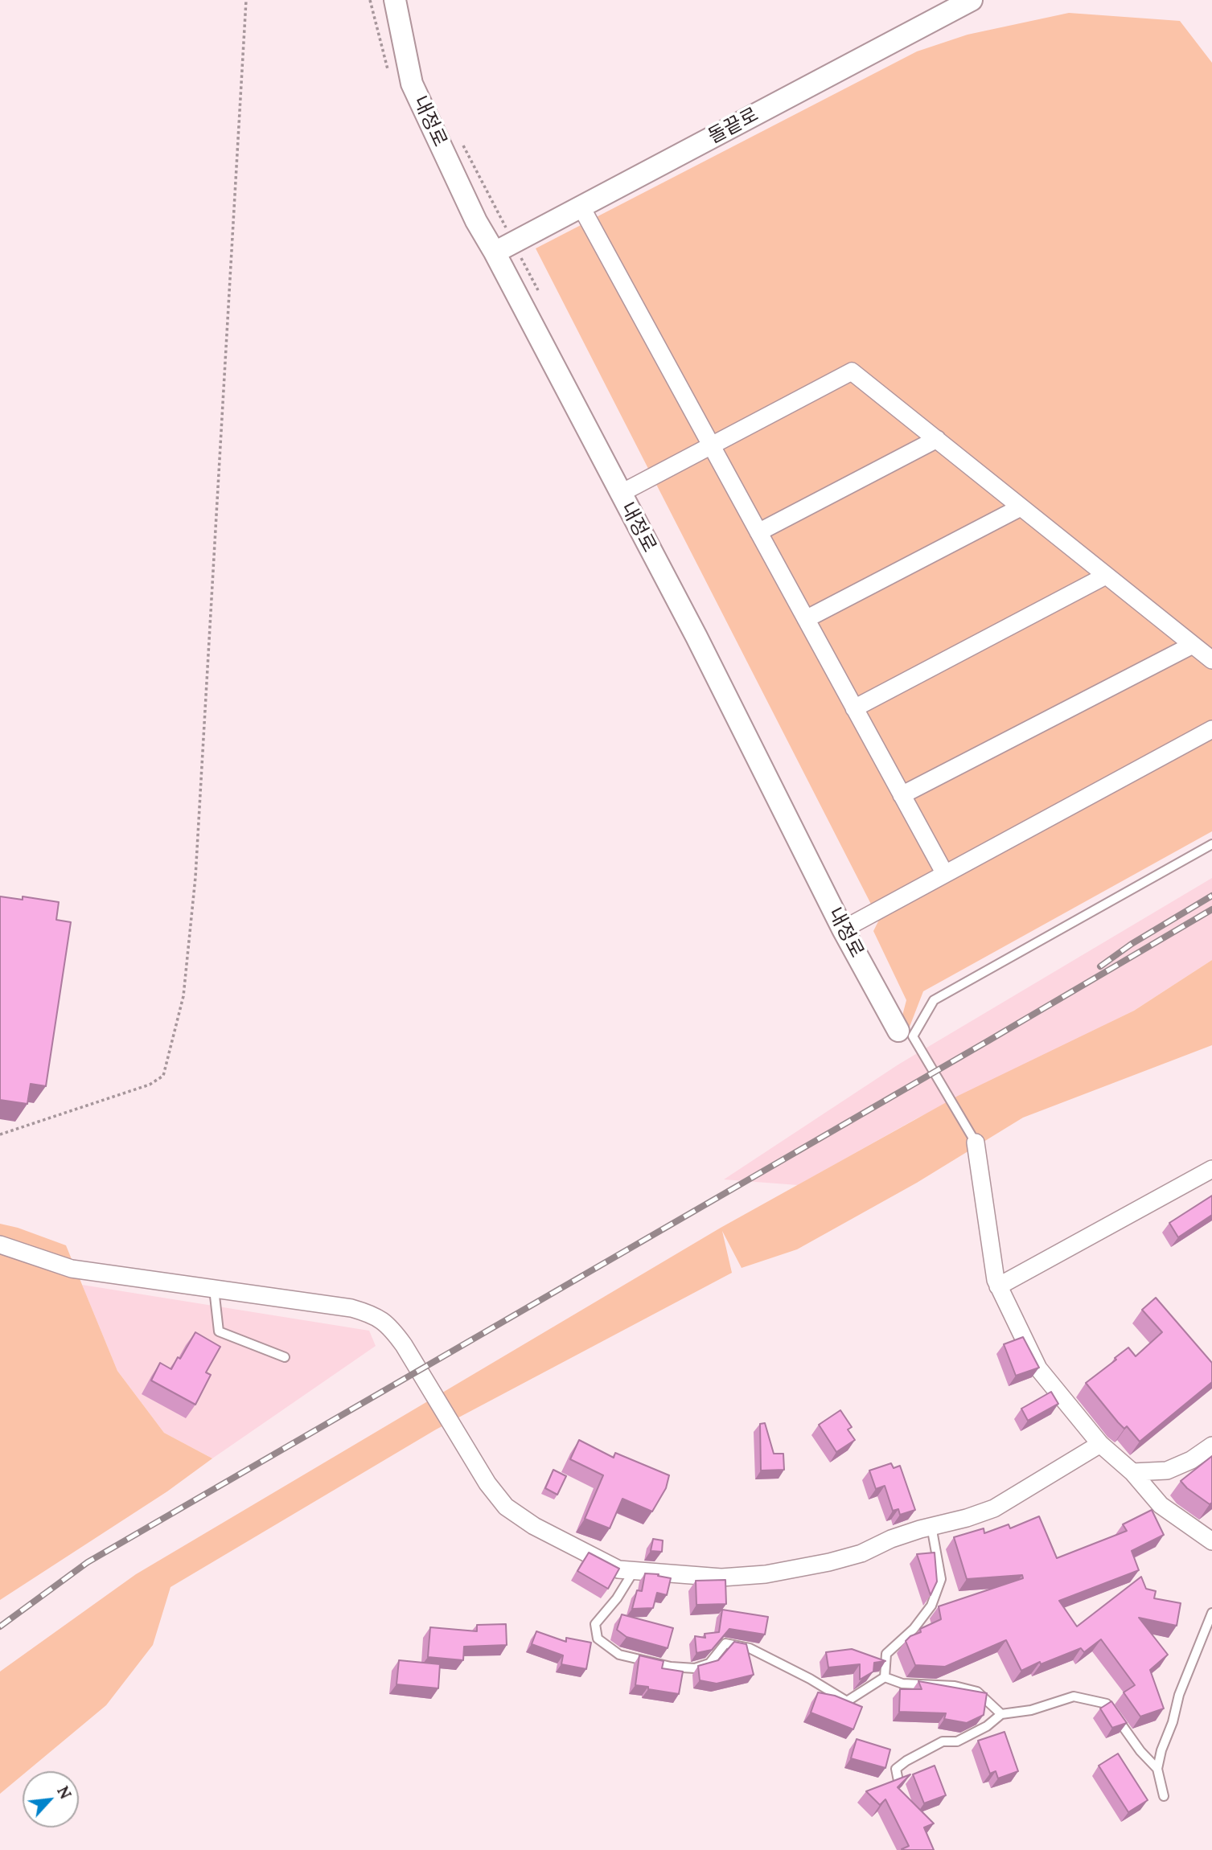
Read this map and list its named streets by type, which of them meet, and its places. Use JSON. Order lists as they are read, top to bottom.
{
  "streets": {
    "street": ["내정로", "돌끝로"]
  },
  "crossings": [
    ["내정로", "돌끝로"]
  ],
  "north": "top right"
}
